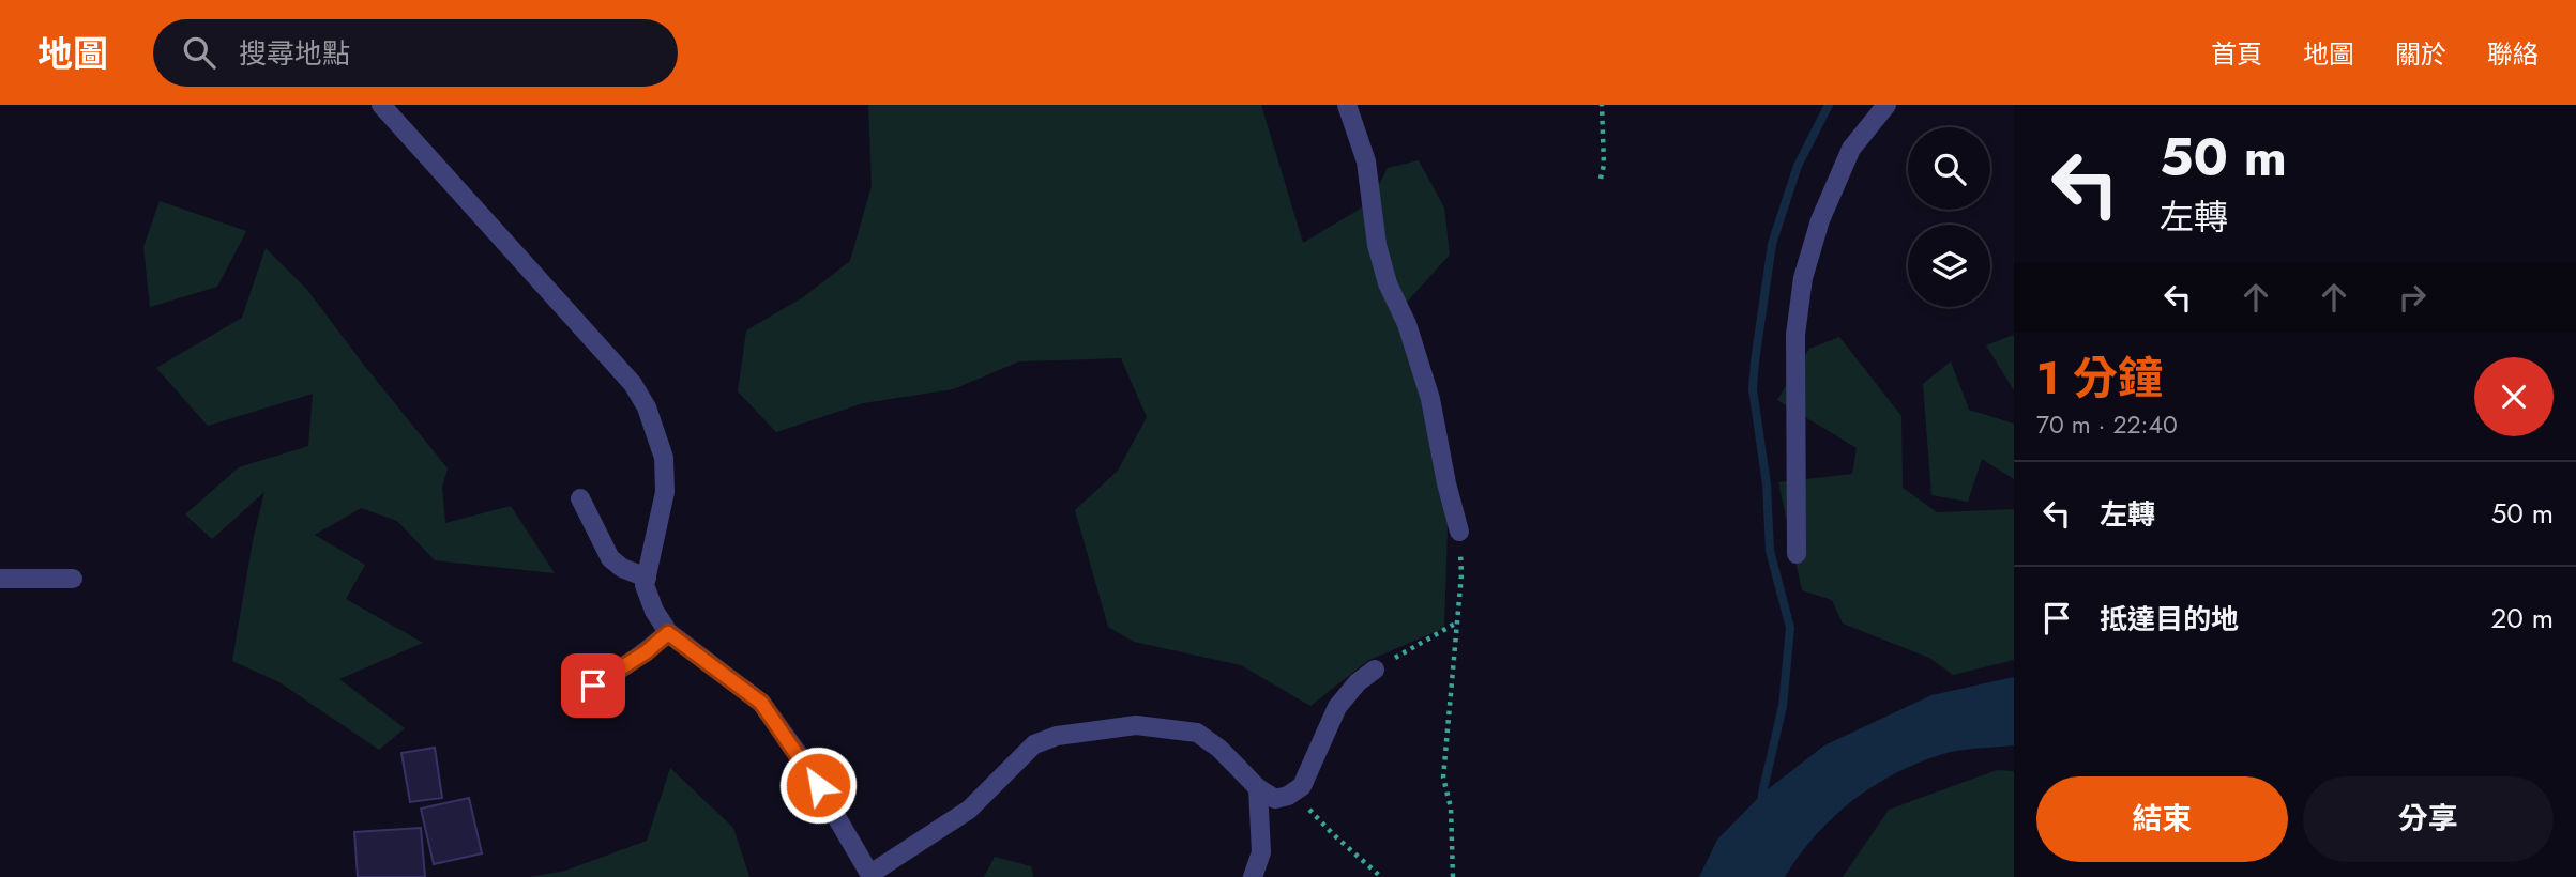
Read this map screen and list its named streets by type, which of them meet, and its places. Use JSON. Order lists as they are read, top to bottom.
{
  "page": {
    "header": "地圖",
    "search": "搜尋地點",
    "nav": [
      "首頁",
      "地圖",
      "關於",
      "聯絡"
    ],
    "turn": ["50 m", "左轉"],
    "heading": ["1 分鐘", "70 m · 22:40"],
    "list": [
      {
        "name": "左轉",
        "value": "50 m"
      },
      {
        "name": "抵達目的地",
        "value": "20 m"
      }
    ],
    "buttons": ["結束", "分享"]
  }
}
